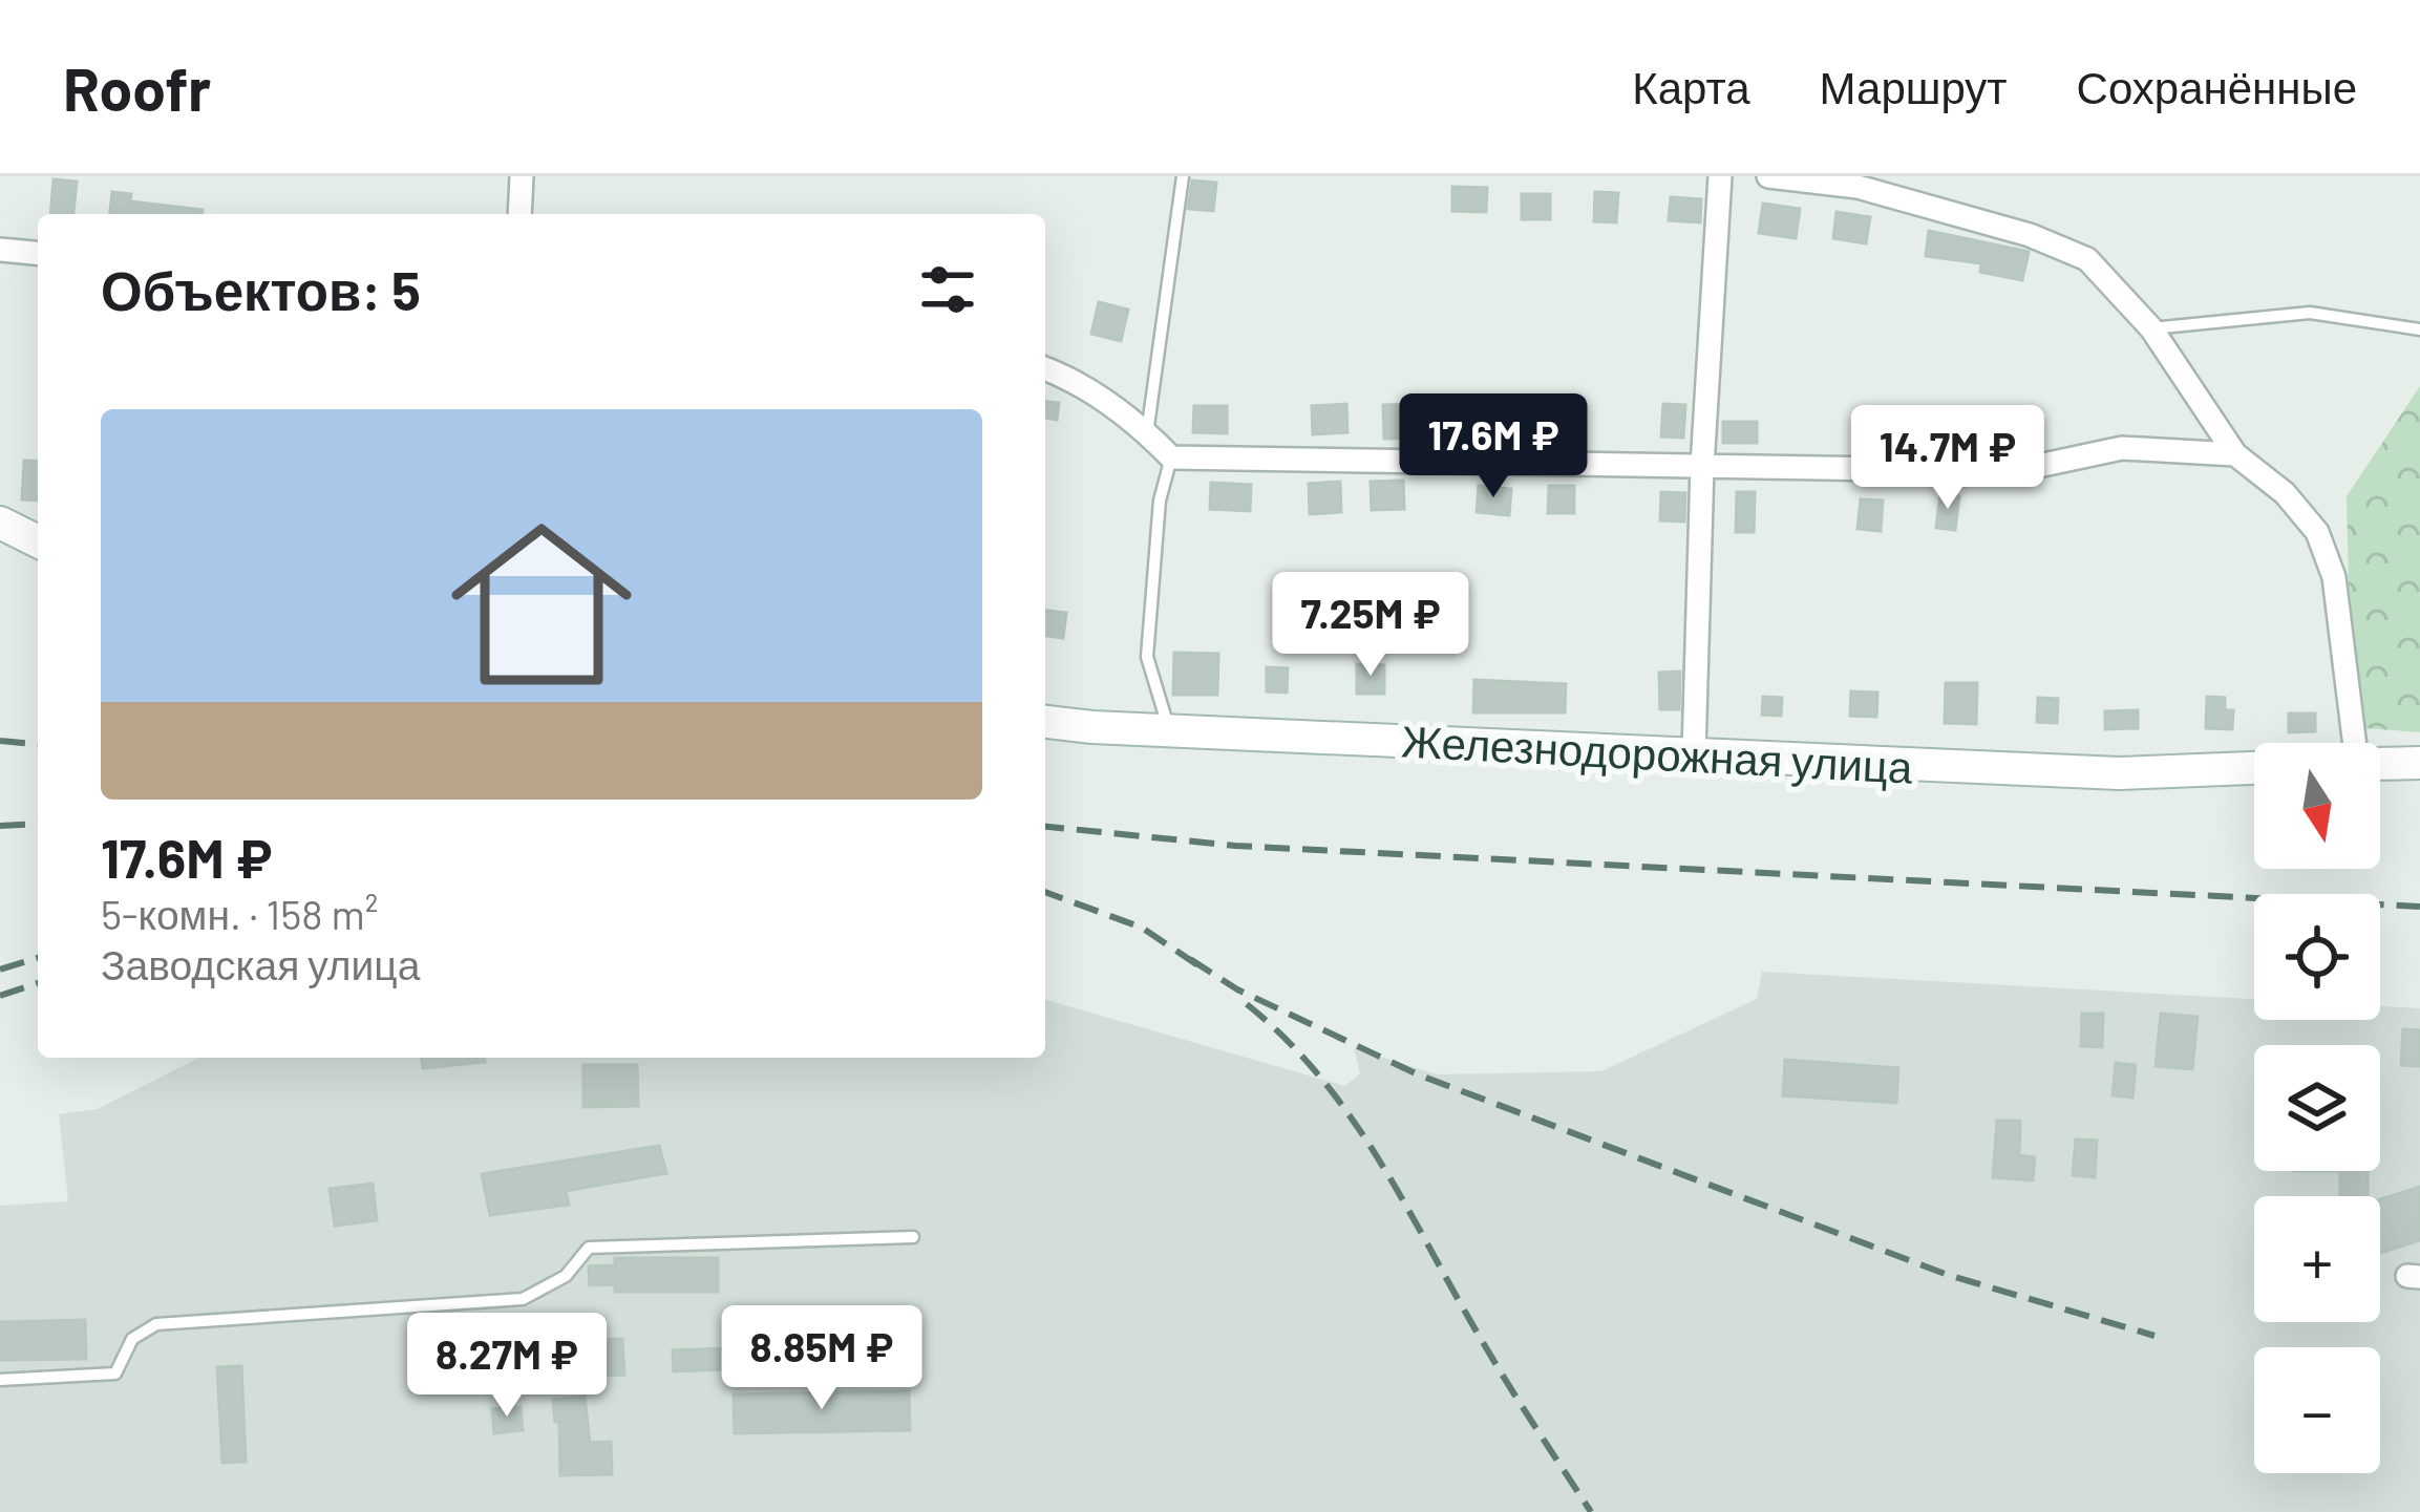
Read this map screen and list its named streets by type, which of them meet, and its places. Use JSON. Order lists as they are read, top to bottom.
{
  "streets": {
    "street": ["Железнодорожная улица"]
  },
  "north": "bottom",
  "page": {
    "header": "Roofr",
    "nav": ["Карта", "Маршрут", "Сохранённые"],
    "heading": "Объектов: 5",
    "list": [
      {
        "name": "17.6M ₽",
        "note": "5-комн. · 158 m² · Заводская улица"
      }
    ],
    "price": [
      "17.6M ₽",
      "14.7M ₽",
      "7.25M ₽",
      "8.85M ₽",
      "8.27M ₽"
    ],
    "map_buttons": ["+", "−"]
  }
}
